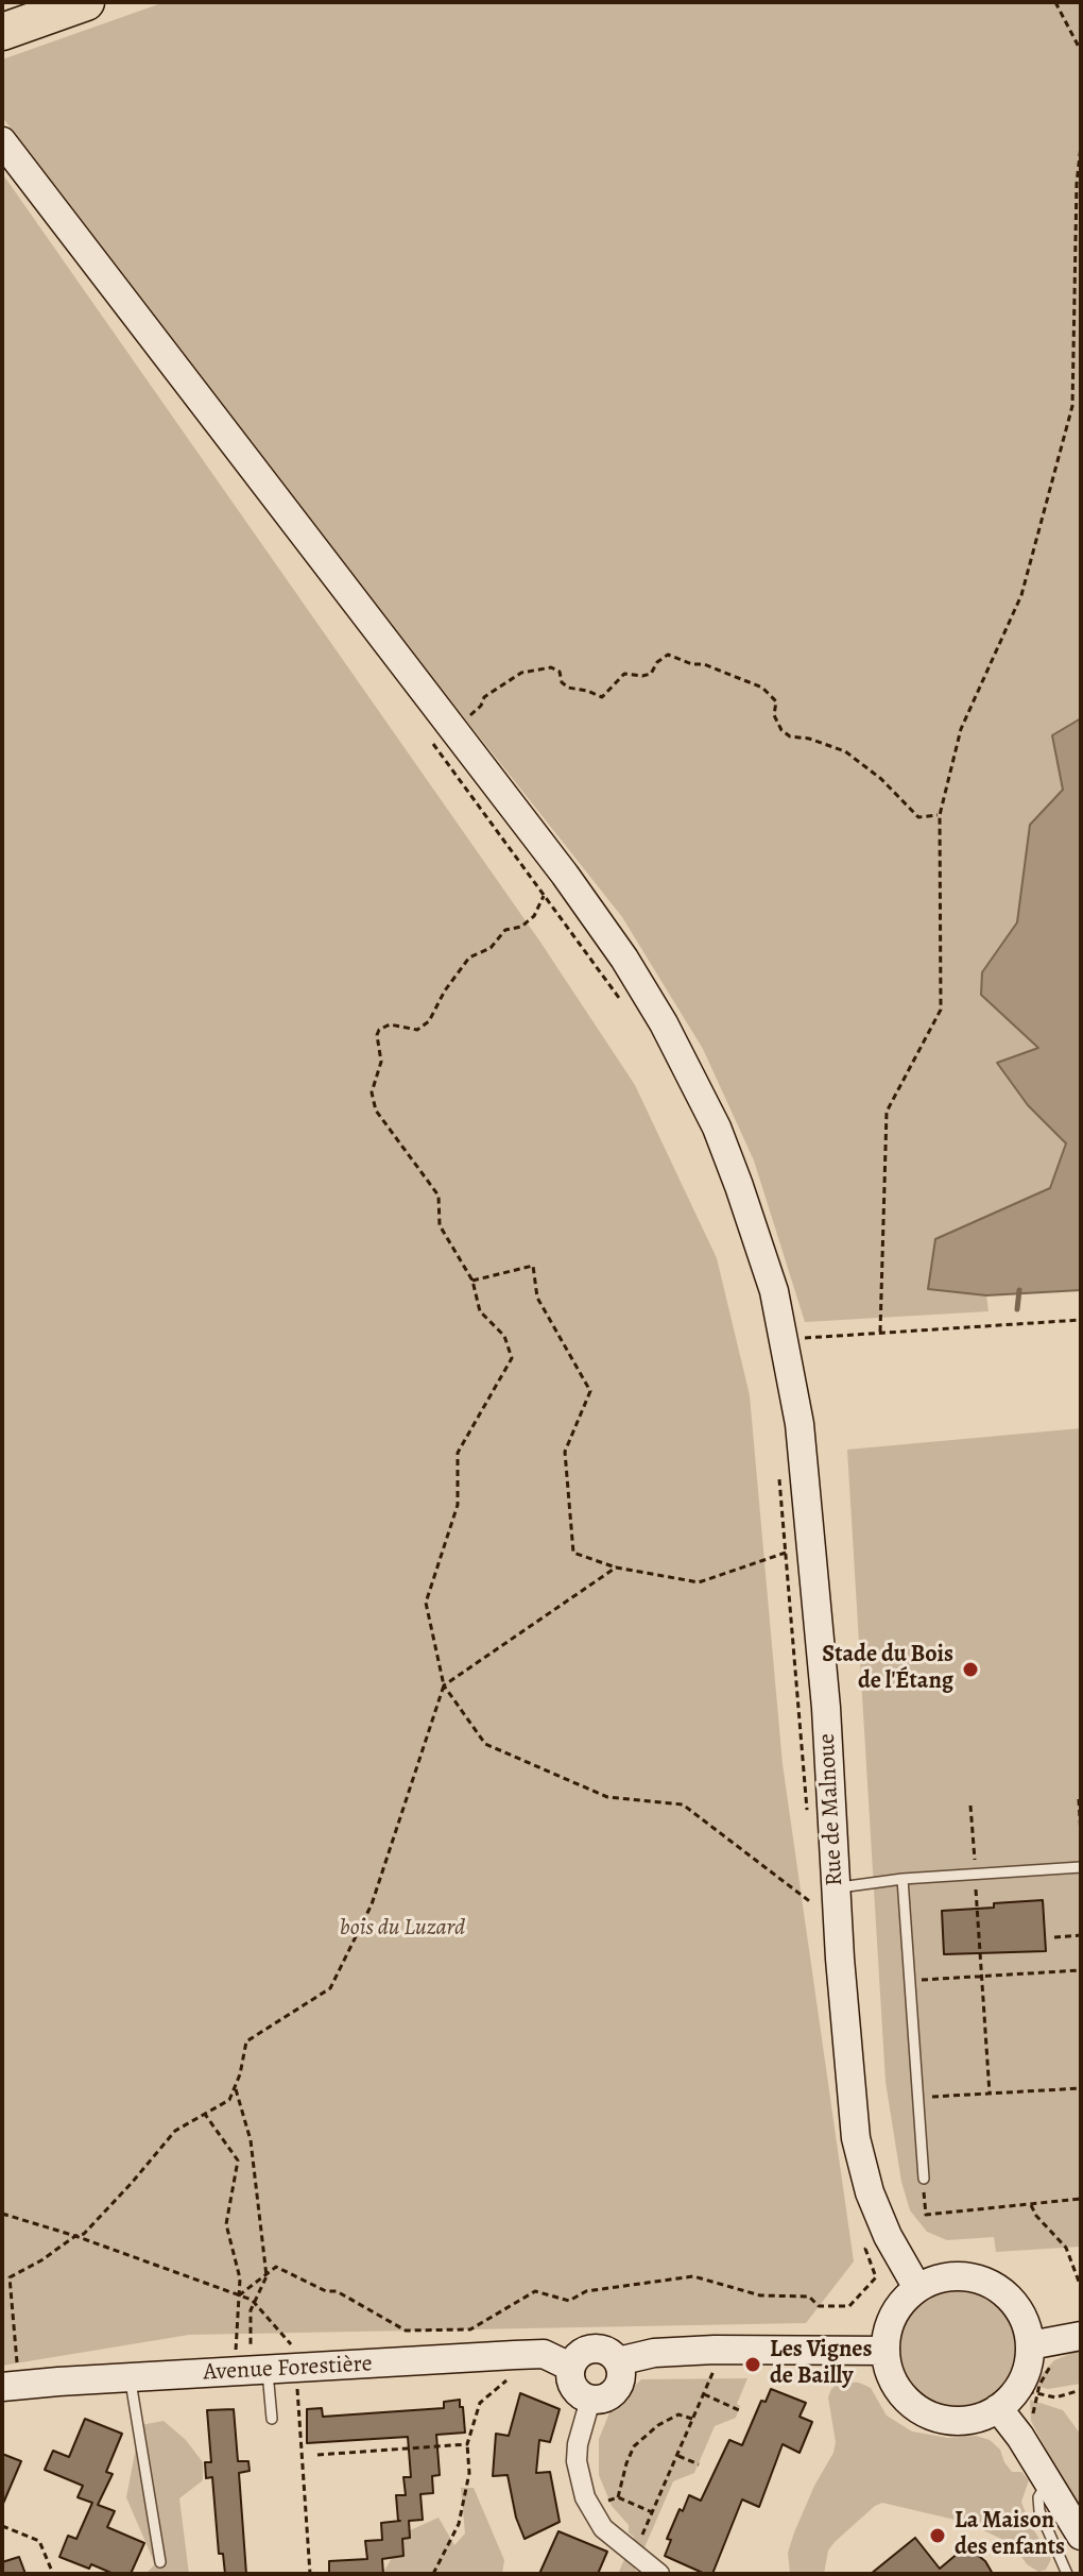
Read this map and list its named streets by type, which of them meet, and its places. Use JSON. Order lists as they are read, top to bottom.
{
  "streets": {
    "main road": ["Rue de Malnoue", "Avenue Forestière"]
  },
  "parks": ["bois du Luzard"],
  "places": ["Stade du Bois de l'Étang", "Les Vignes de Bailly", "La Maison des enfants"]
}
